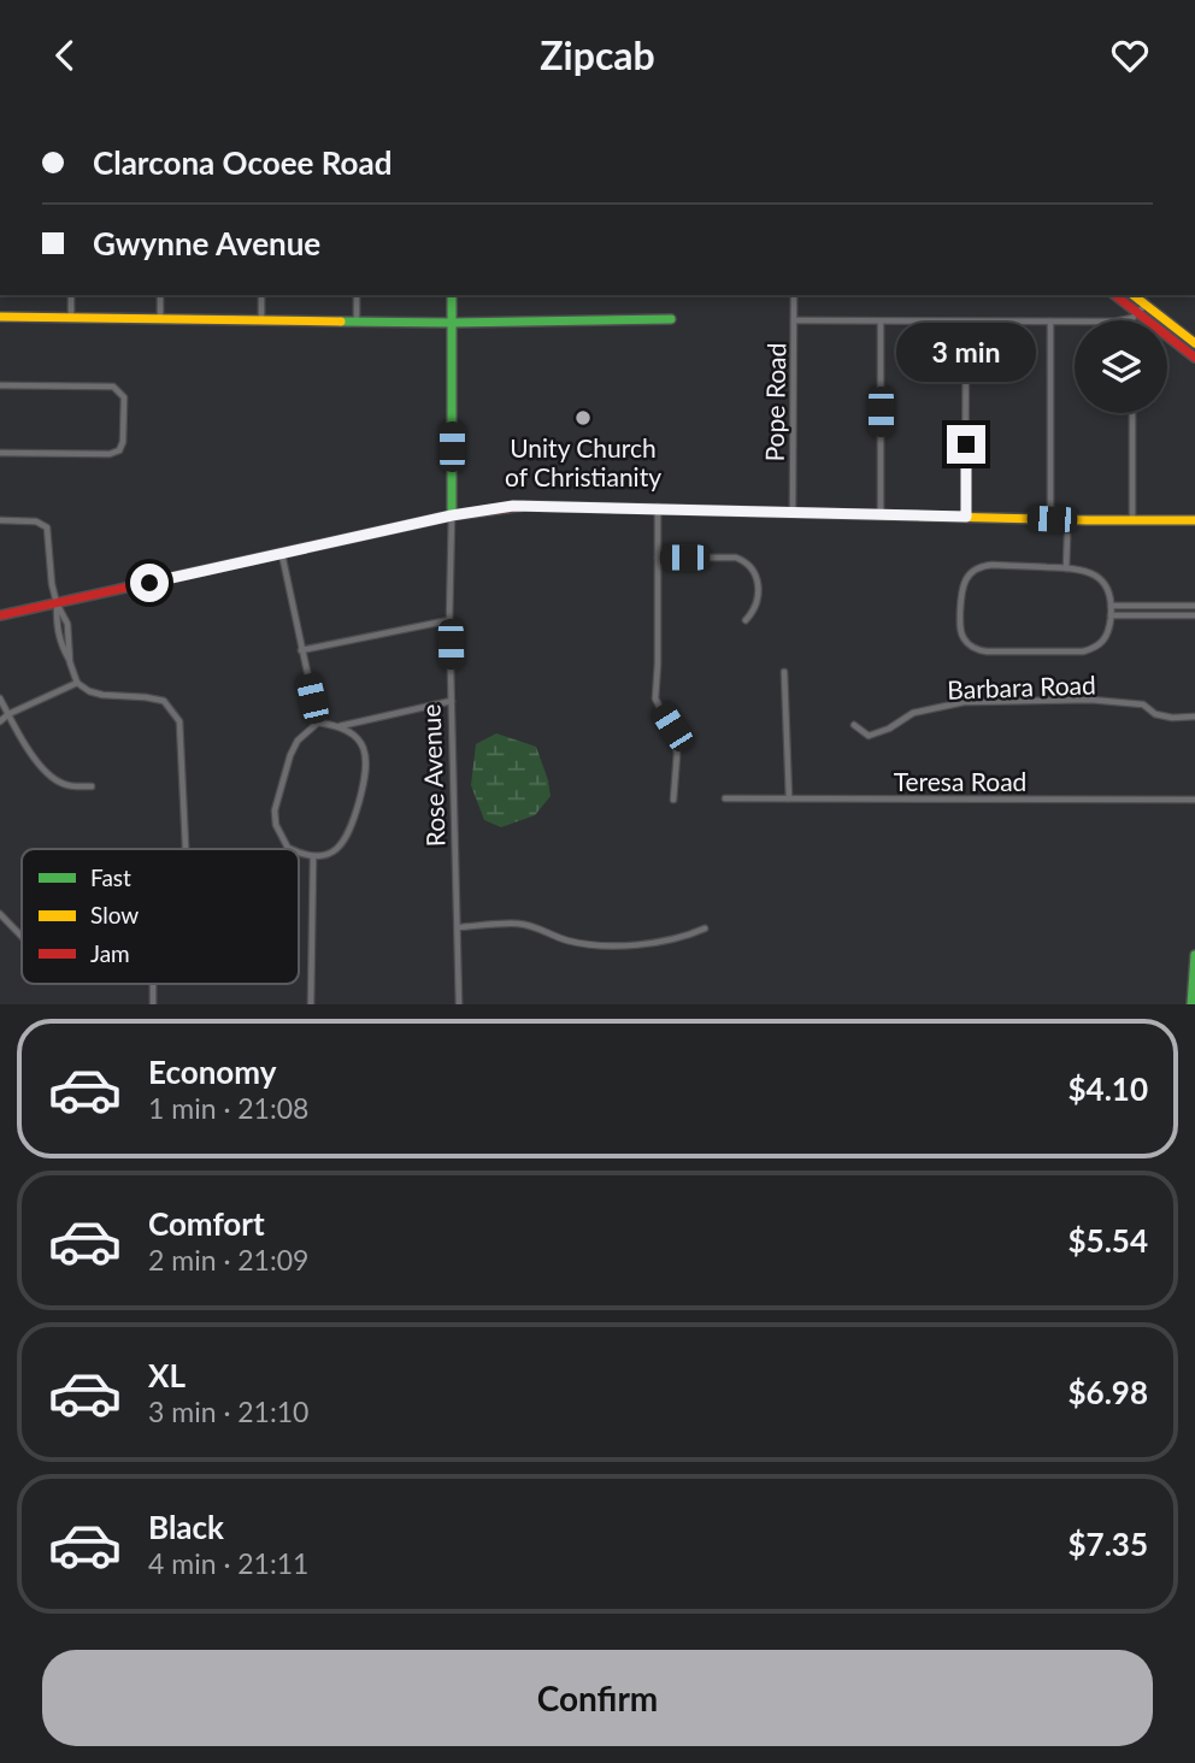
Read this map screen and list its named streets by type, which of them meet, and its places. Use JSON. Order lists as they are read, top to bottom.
{
  "streets": {
    "main road": ["Rose Avenue"],
    "street": ["Pope Road", "Barbara Road", "Teresa Road"]
  },
  "places": ["Unity Church of Christianity"],
  "legend": ["Fast", "Slow", "Jam"],
  "page": {
    "header": "Zipcab",
    "banner": ["Clarcona Ocoee Road", "Gwynne Avenue"],
    "bubble": "3 min",
    "list": [
      {
        "name": "Economy",
        "note": "1 min · 21:08",
        "value": "$4.10"
      },
      {
        "name": "Comfort",
        "note": "2 min · 21:09",
        "value": "$5.54"
      },
      {
        "name": "XL",
        "note": "3 min · 21:10",
        "value": "$6.98"
      },
      {
        "name": "Black",
        "note": "4 min · 21:11",
        "value": "$7.35"
      }
    ],
    "buttons": "Confirm"
  }
}
